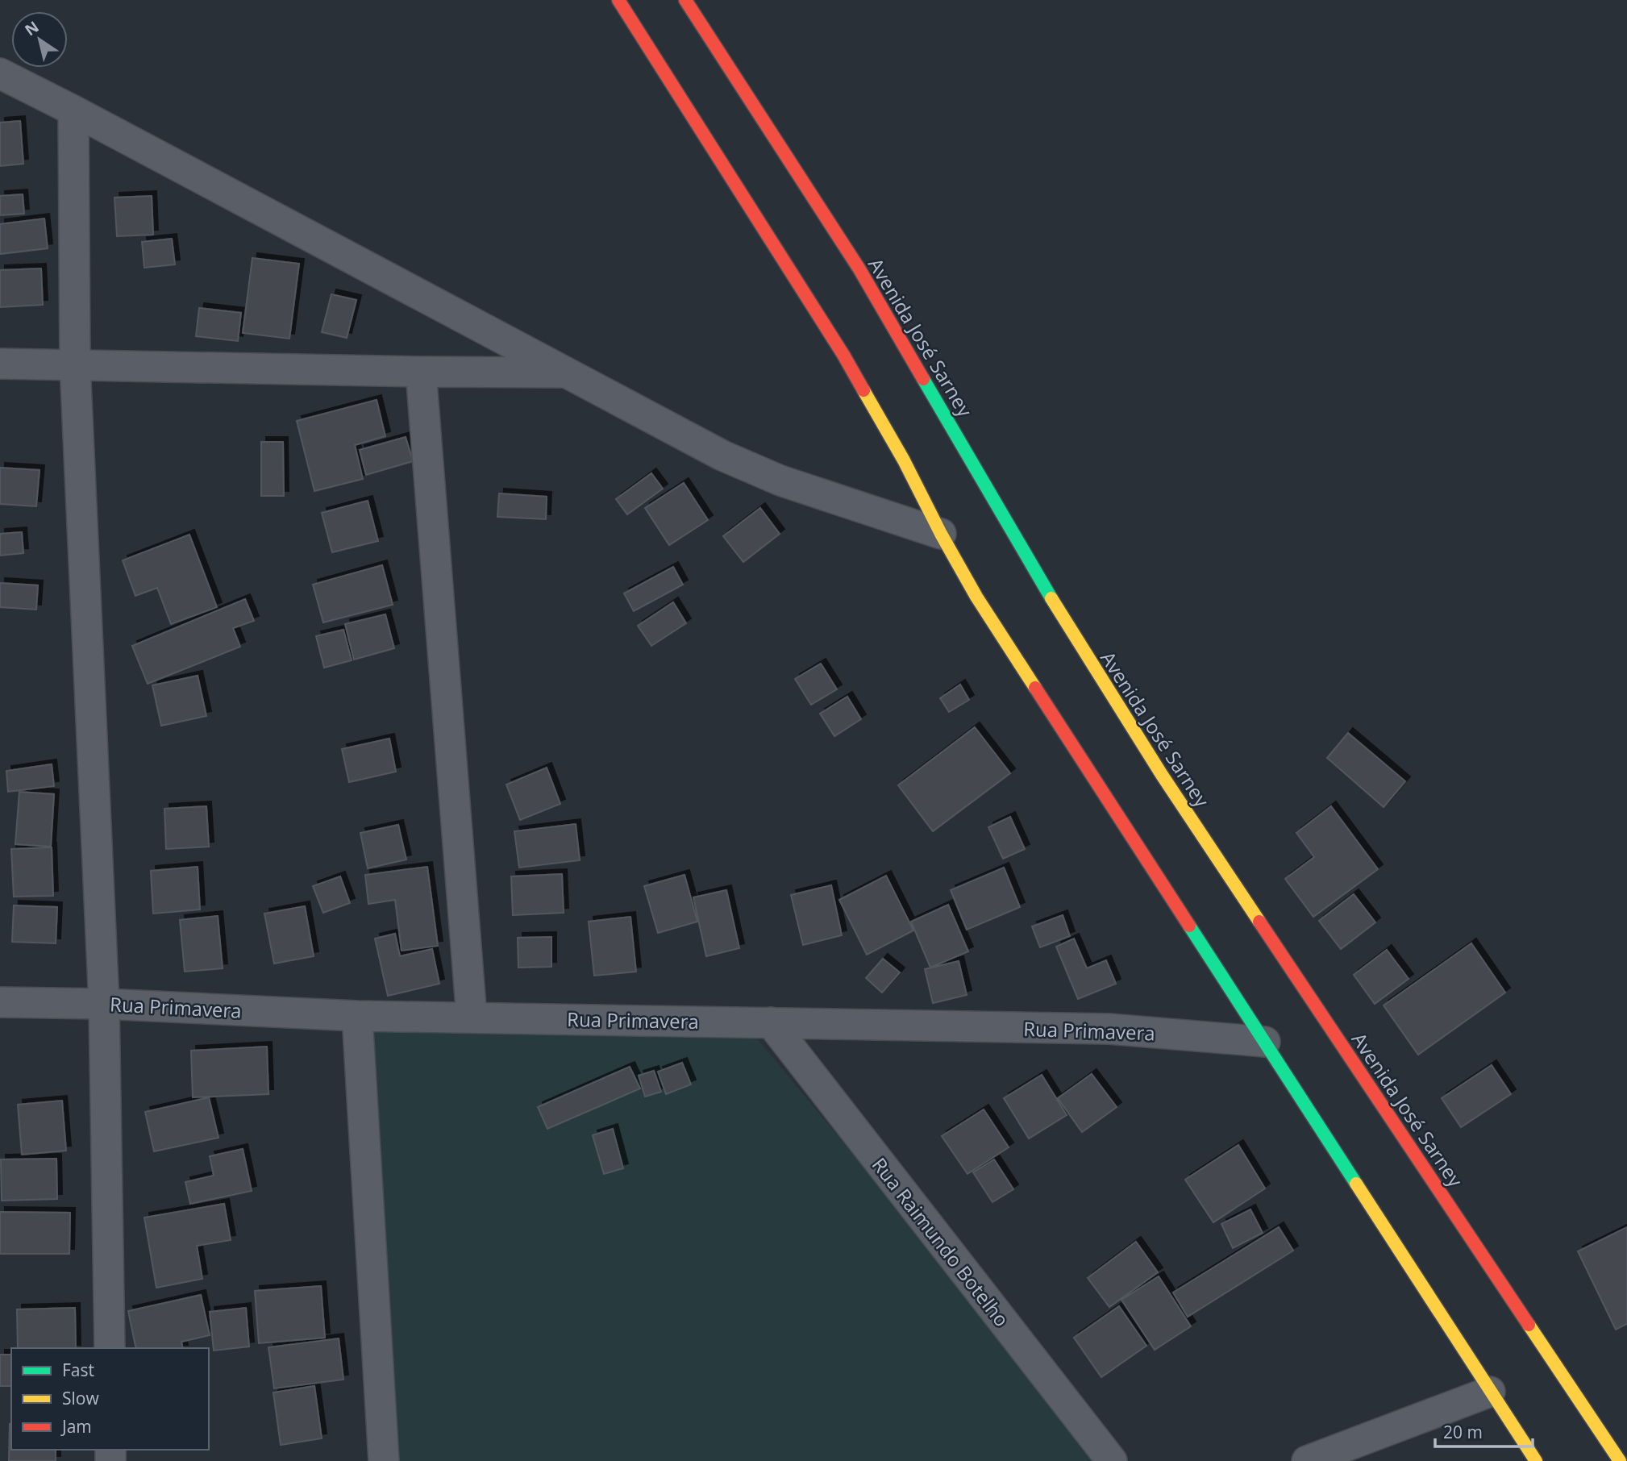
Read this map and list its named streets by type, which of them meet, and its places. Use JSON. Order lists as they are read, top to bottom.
{
  "streets": {
    "main road": ["Avenida José Sarney"],
    "street": ["Rua Primavera", "Rua Raimundo Botelho"]
  },
  "crossings": [
    ["Rua Primavera", "Rua Raimundo Botelho"]
  ],
  "legend": ["Fast", "Slow", "Jam"],
  "scale_bar": "20 m",
  "north": "top left"
}
